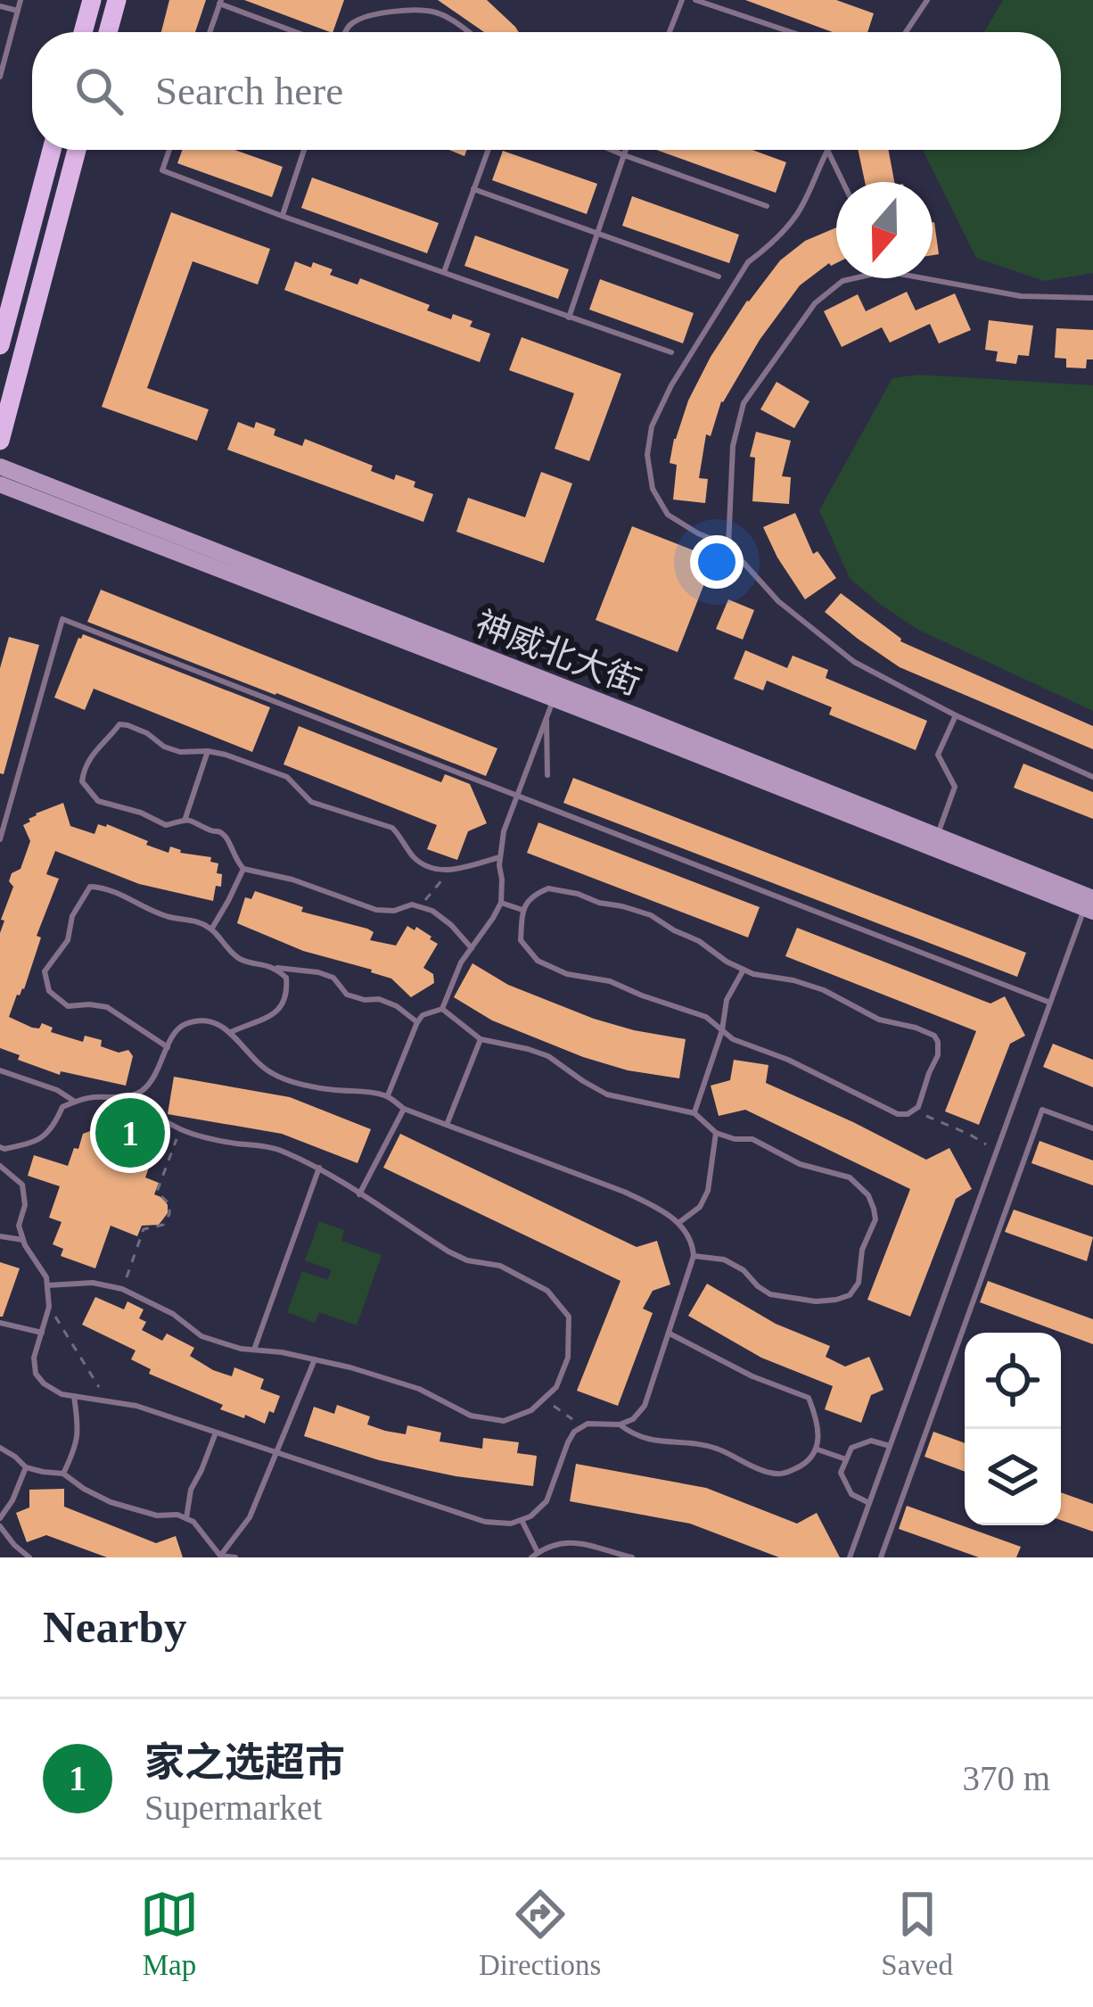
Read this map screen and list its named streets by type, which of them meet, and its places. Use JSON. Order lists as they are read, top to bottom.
{
  "streets": {
    "street": ["神威北大街"]
  },
  "north": "bottom",
  "page": {
    "search": "Search here",
    "pins": "1",
    "heading": "Nearby",
    "list": [
      {
        "mark": "1",
        "name": "家之选超市",
        "note": "Supermarket",
        "value": "370 m"
      }
    ],
    "nav": ["Map", "Directions", "Saved"]
  }
}
